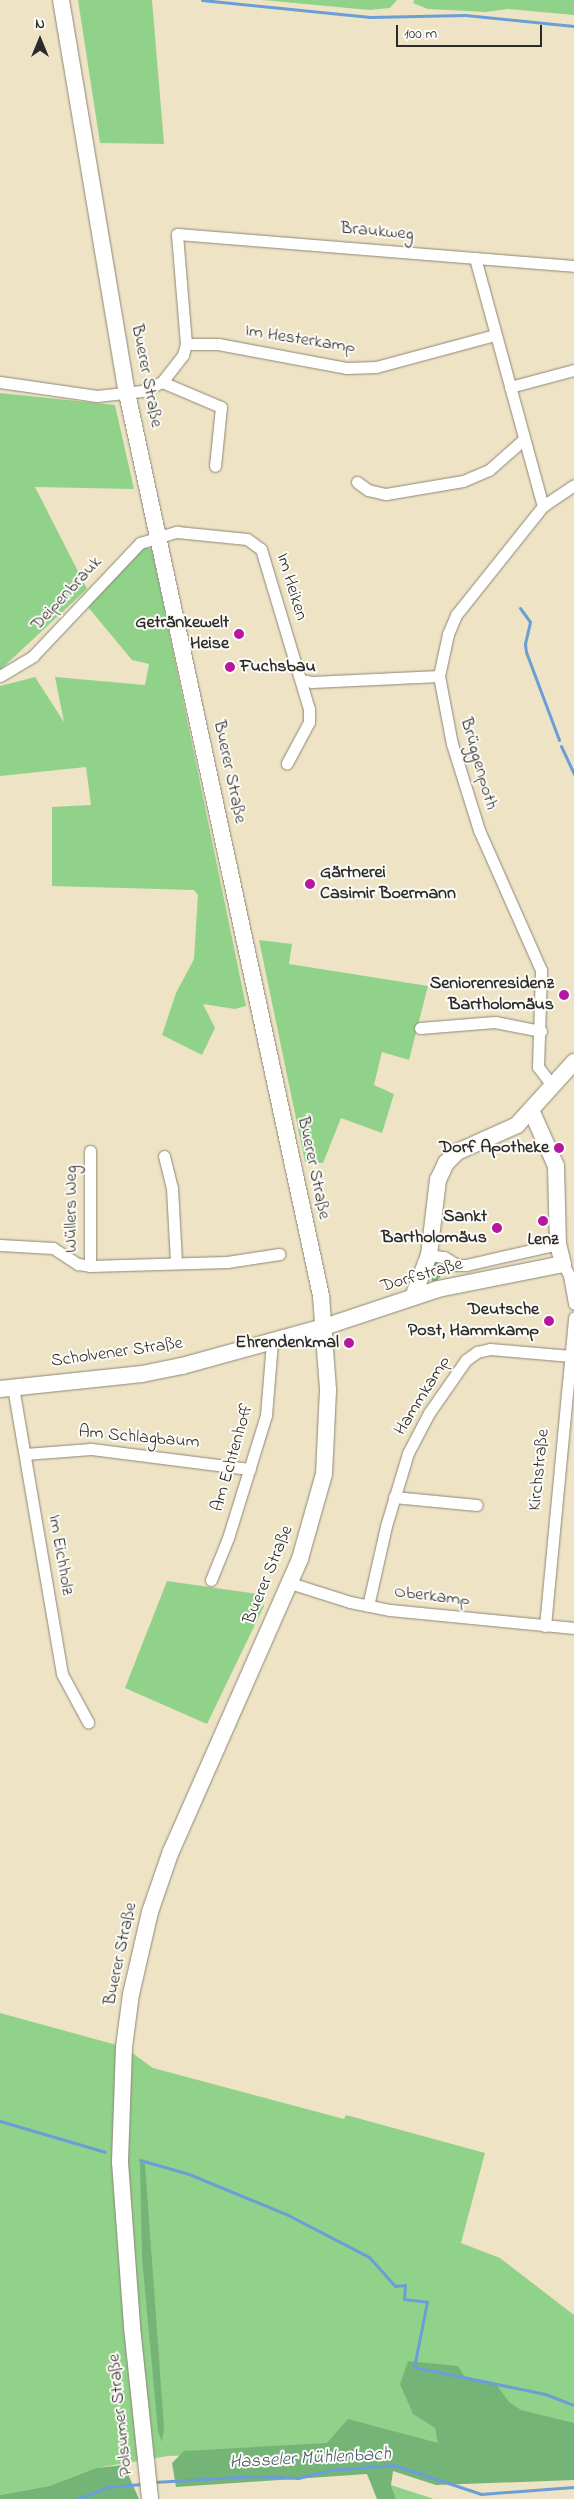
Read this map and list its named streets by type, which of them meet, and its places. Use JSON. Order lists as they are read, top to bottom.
{
  "streets": {
    "main road": [
      "Buerer Straße",
      "Dorfstraße",
      "Scholvener Straße",
      "Polsumer Straße"
    ],
    "street": [
      "Braukweg",
      "Im Hesterkamp",
      "Im Heiken",
      "Deipenbrauk",
      "Brüggenpoth",
      "Wüllers Weg",
      "Hammkamp",
      "Am Schlagbaum",
      "Am Echtenhoff",
      "Kirchstraße",
      "Im Eichholz",
      "Oberkamp"
    ]
  },
  "crossings": [
    ["Braukweg", "Im Hesterkamp"],
    ["Buerer Straße", "Im Heiken"],
    ["Buerer Straße", "Deipenbrauk"],
    ["Buerer Straße", "Dorfstraße"],
    ["Buerer Straße", "Scholvener Straße"],
    ["Buerer Straße", "Oberkamp"],
    ["Buerer Straße", "Polsumer Straße"],
    ["Im Heiken", "Deipenbrauk"],
    ["Dorfstraße", "Scholvener Straße"],
    ["Scholvener Straße", "Am Echtenhoff"],
    ["Scholvener Straße", "Im Eichholz"],
    ["Hammkamp", "Kirchstraße"],
    ["Hammkamp", "Oberkamp"],
    ["Am Schlagbaum", "Am Echtenhoff"],
    ["Am Schlagbaum", "Im Eichholz"],
    ["Kirchstraße", "Oberkamp"]
  ],
  "water": ["Hasseler Mühlenbach"],
  "places": [
    "Getränkewelt Heise",
    "Fuchsbau",
    "Gärtnerei Casimir Boermann",
    "Seniorenresidenz Bartholomäus",
    "Dorf Apotheke",
    "Lenz",
    "Sankt Bartholomäus",
    "Deutsche Post, Hammkamp",
    "Ehrendenkmal"
  ],
  "scale_bar": "100 m",
  "north": "top"
}
